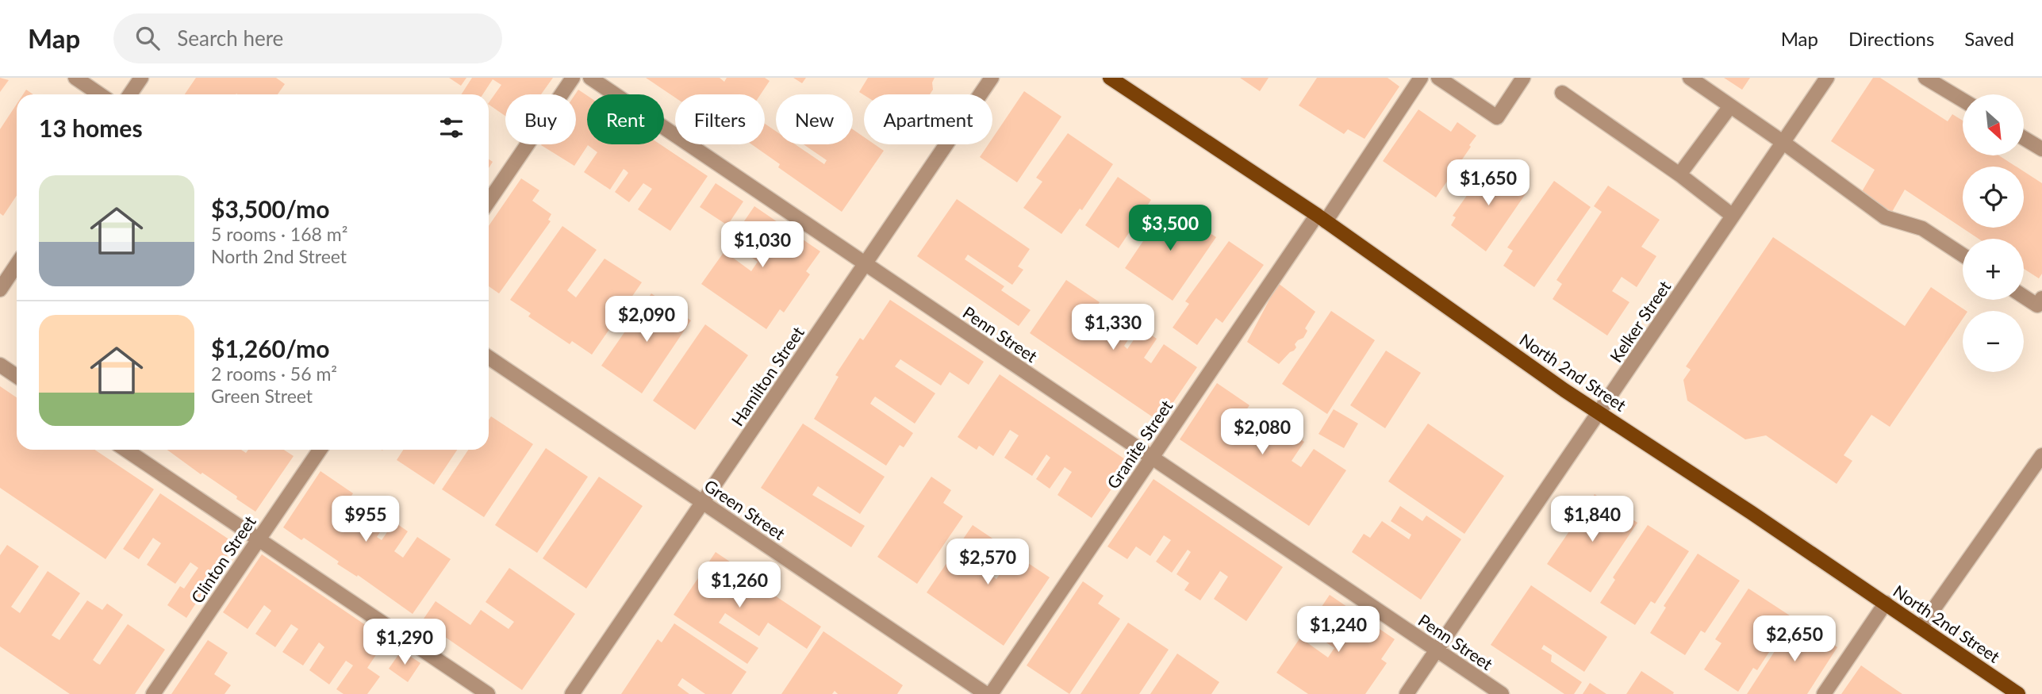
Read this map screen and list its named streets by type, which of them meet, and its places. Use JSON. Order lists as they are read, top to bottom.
{
  "streets": {
    "main road": ["North 2nd Street"],
    "street": [
      "Kelker Street",
      "Penn Street",
      "Hamilton Street",
      "Granite Street",
      "Green Street",
      "Clinton Street"
    ]
  },
  "crossings": [
    ["Kelker Street", "Penn Street"],
    ["Kelker Street", "North 2nd Street"],
    ["Penn Street", "Hamilton Street"],
    ["Penn Street", "Granite Street"],
    ["North 2nd Street", "Granite Street"],
    ["Hamilton Street", "Green Street"]
  ],
  "north": "bottom right",
  "page": {
    "header": "Map",
    "search": "Search here",
    "nav": ["Map", "Directions", "Saved"],
    "map_buttons": ["+", "−"],
    "chip": [
      "Buy",
      "Rent",
      "Filters",
      "New",
      "Apartment"
    ],
    "heading": "13 homes",
    "price": [
      "$1,650",
      "$3,500",
      "$1,030",
      "$2,090",
      "$1,330",
      "$2,080",
      "$955",
      "$1,840",
      "$2,570",
      "$1,260",
      "$1,240",
      "$2,650",
      "$1,290"
    ],
    "list": [
      {
        "name": "$3,500/mo",
        "note": "5 rooms · 168 m² · North 2nd Street"
      },
      {
        "name": "$1,260/mo",
        "note": "2 rooms · 56 m² · Green Street"
      }
    ]
  }
}
